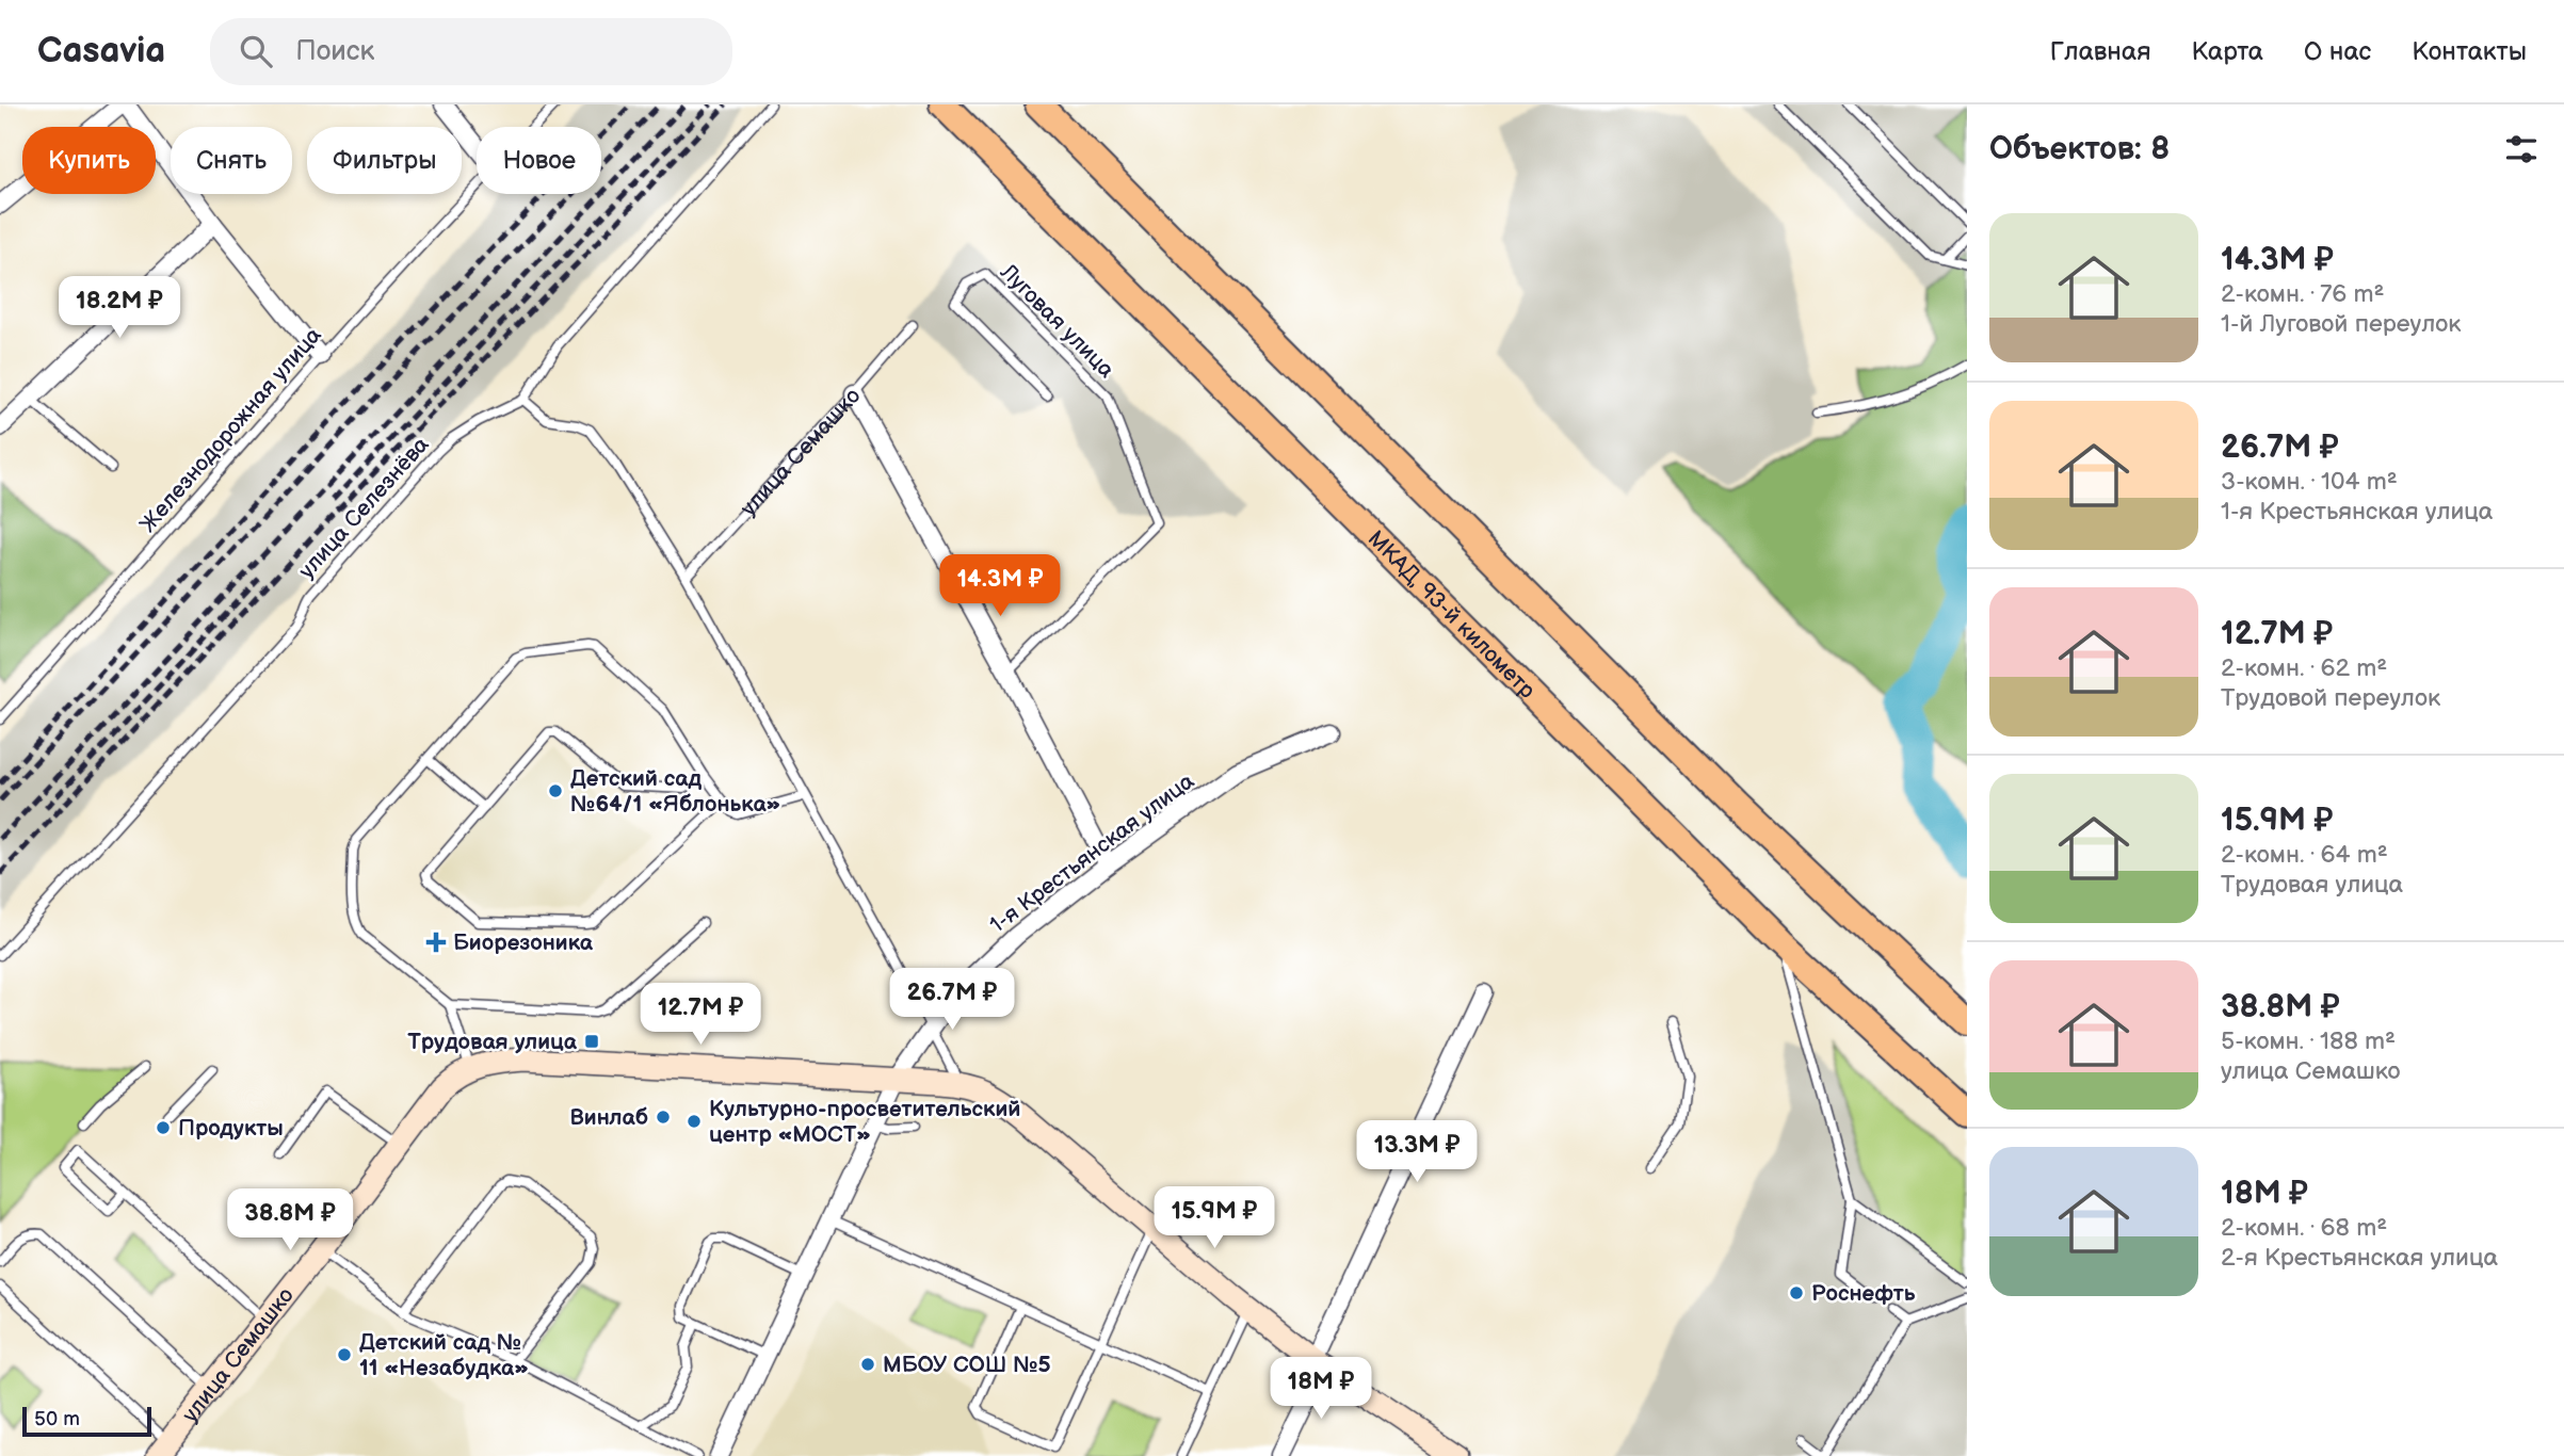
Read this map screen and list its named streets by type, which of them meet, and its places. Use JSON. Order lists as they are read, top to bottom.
{
  "streets": {
    "highway": ["МКАД, 93-й километр"],
    "main road": ["улица Семашко"],
    "street": ["1-я Крестьянская улица"],
    "lane": ["Луговая улица", "Железнодорожная улица", "улица Селезнёва"]
  },
  "places": {
    "other": [
      "Детский сад №64/1 «Яблонька»",
      "Винлаб",
      "Культурно-просветительский центр «МОСТ»",
      "Продукты",
      "Роснефть",
      "Детский сад № 11 «Незабудка»",
      "МБОУ СОШ №5"
    ],
    "health": ["Биорезоника"],
    "transit": ["Трудовая улица"]
  },
  "scale_bar": "50 m",
  "page": {
    "header": "Casavia",
    "search": "Поиск",
    "nav": [
      "Главная",
      "Карта",
      "О нас",
      "Контакты"
    ],
    "heading": "Объектов: 8",
    "chip": [
      "Купить",
      "Снять",
      "Фильтры",
      "Новое"
    ],
    "list": [
      {
        "name": "14.3M ₽",
        "note": "2-комн. · 76 m² · 1-й Луговой переулок"
      },
      {
        "name": "26.7M ₽",
        "note": "3-комн. · 104 m² · 1-я Крестьянская улица"
      },
      {
        "name": "12.7M ₽",
        "note": "2-комн. · 62 m² · Трудовой переулок"
      },
      {
        "name": "15.9M ₽",
        "note": "2-комн. · 64 m² · Трудовая улица"
      },
      {
        "name": "38.8M ₽",
        "note": "5-комн. · 188 m² · улица Семашко"
      },
      {
        "name": "18M ₽",
        "note": "2-комн. · 68 m² · 2-я Крестьянская улица"
      }
    ],
    "price": [
      "18.2M ₽",
      "14.3M ₽",
      "26.7M ₽",
      "12.7M ₽",
      "13.3M ₽",
      "15.9M ₽",
      "38.8M ₽",
      "18M ₽"
    ],
    "scale": "50 m"
  }
}
